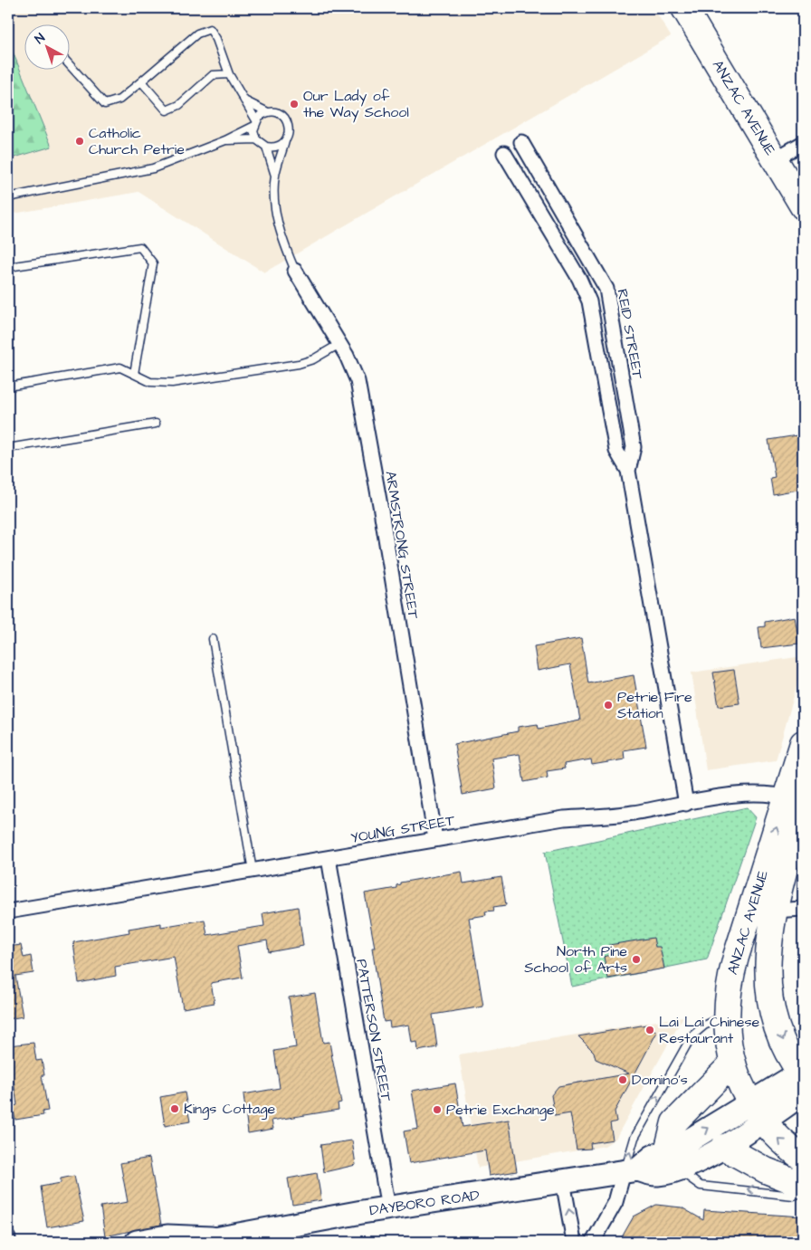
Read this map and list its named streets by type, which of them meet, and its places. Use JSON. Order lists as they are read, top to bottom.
{
  "streets": {
    "highway": ["ANZAC AVENUE"],
    "main road": ["DAYBORO ROAD"],
    "street": [
      "REID STREET",
      "ARMSTRONG STREET",
      "YOUNG STREET",
      "PATTERSON STREET"
    ]
  },
  "crossings": [
    ["ANZAC AVENUE", "YOUNG STREET"],
    ["ANZAC AVENUE", "DAYBORO ROAD"],
    ["REID STREET", "YOUNG STREET"],
    ["ARMSTRONG STREET", "YOUNG STREET"],
    ["YOUNG STREET", "PATTERSON STREET"],
    ["PATTERSON STREET", "DAYBORO ROAD"]
  ],
  "places": [
    "Our Lady of the Way School",
    "Catholic Church Petrie",
    "Petrie Fire Station",
    "North Pine School of Arts",
    "Lai Lai Chinese Restaurant",
    "Domino's",
    "Kings Cottage",
    "Petrie Exchange"
  ],
  "north": "top left"
}
